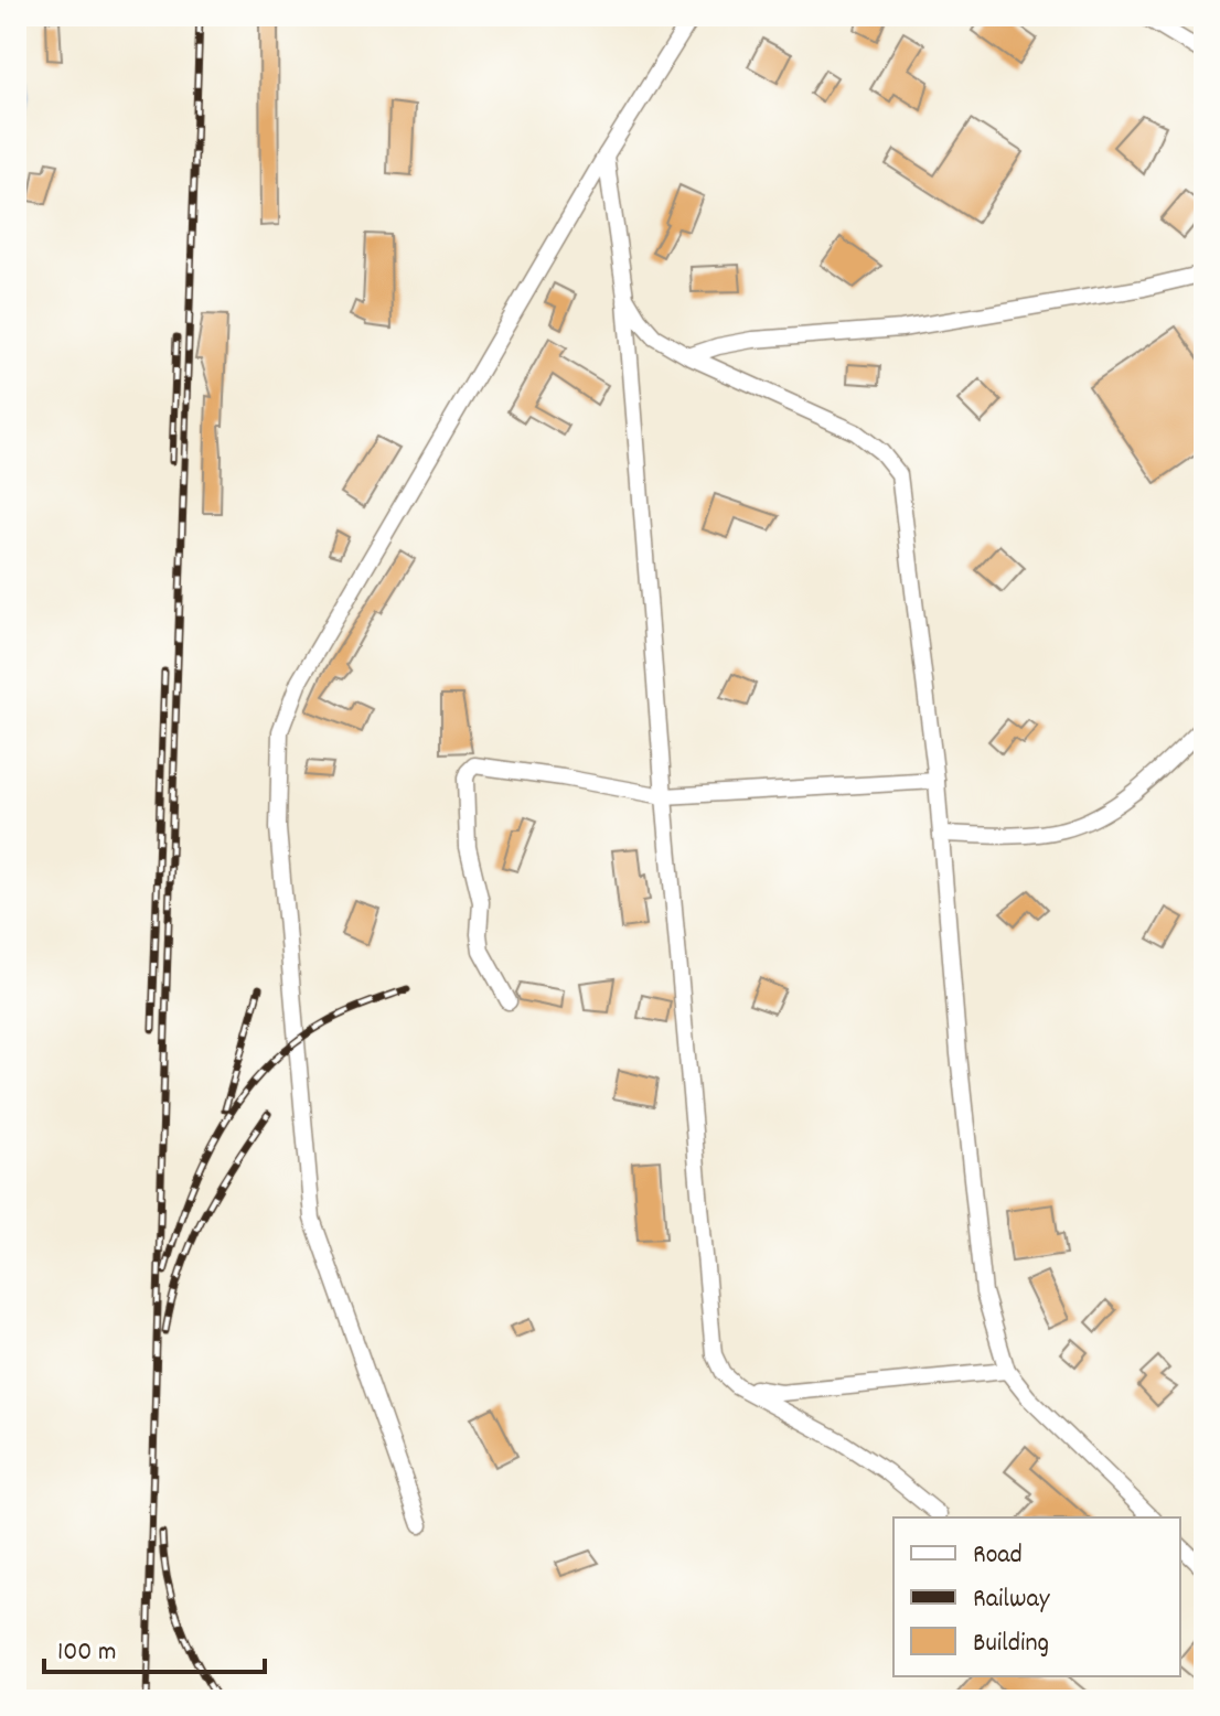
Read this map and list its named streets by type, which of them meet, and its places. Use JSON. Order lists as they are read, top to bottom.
{
  "legend": ["Road", "Railway", "Building"],
  "scale_bar": "100 m"
}
